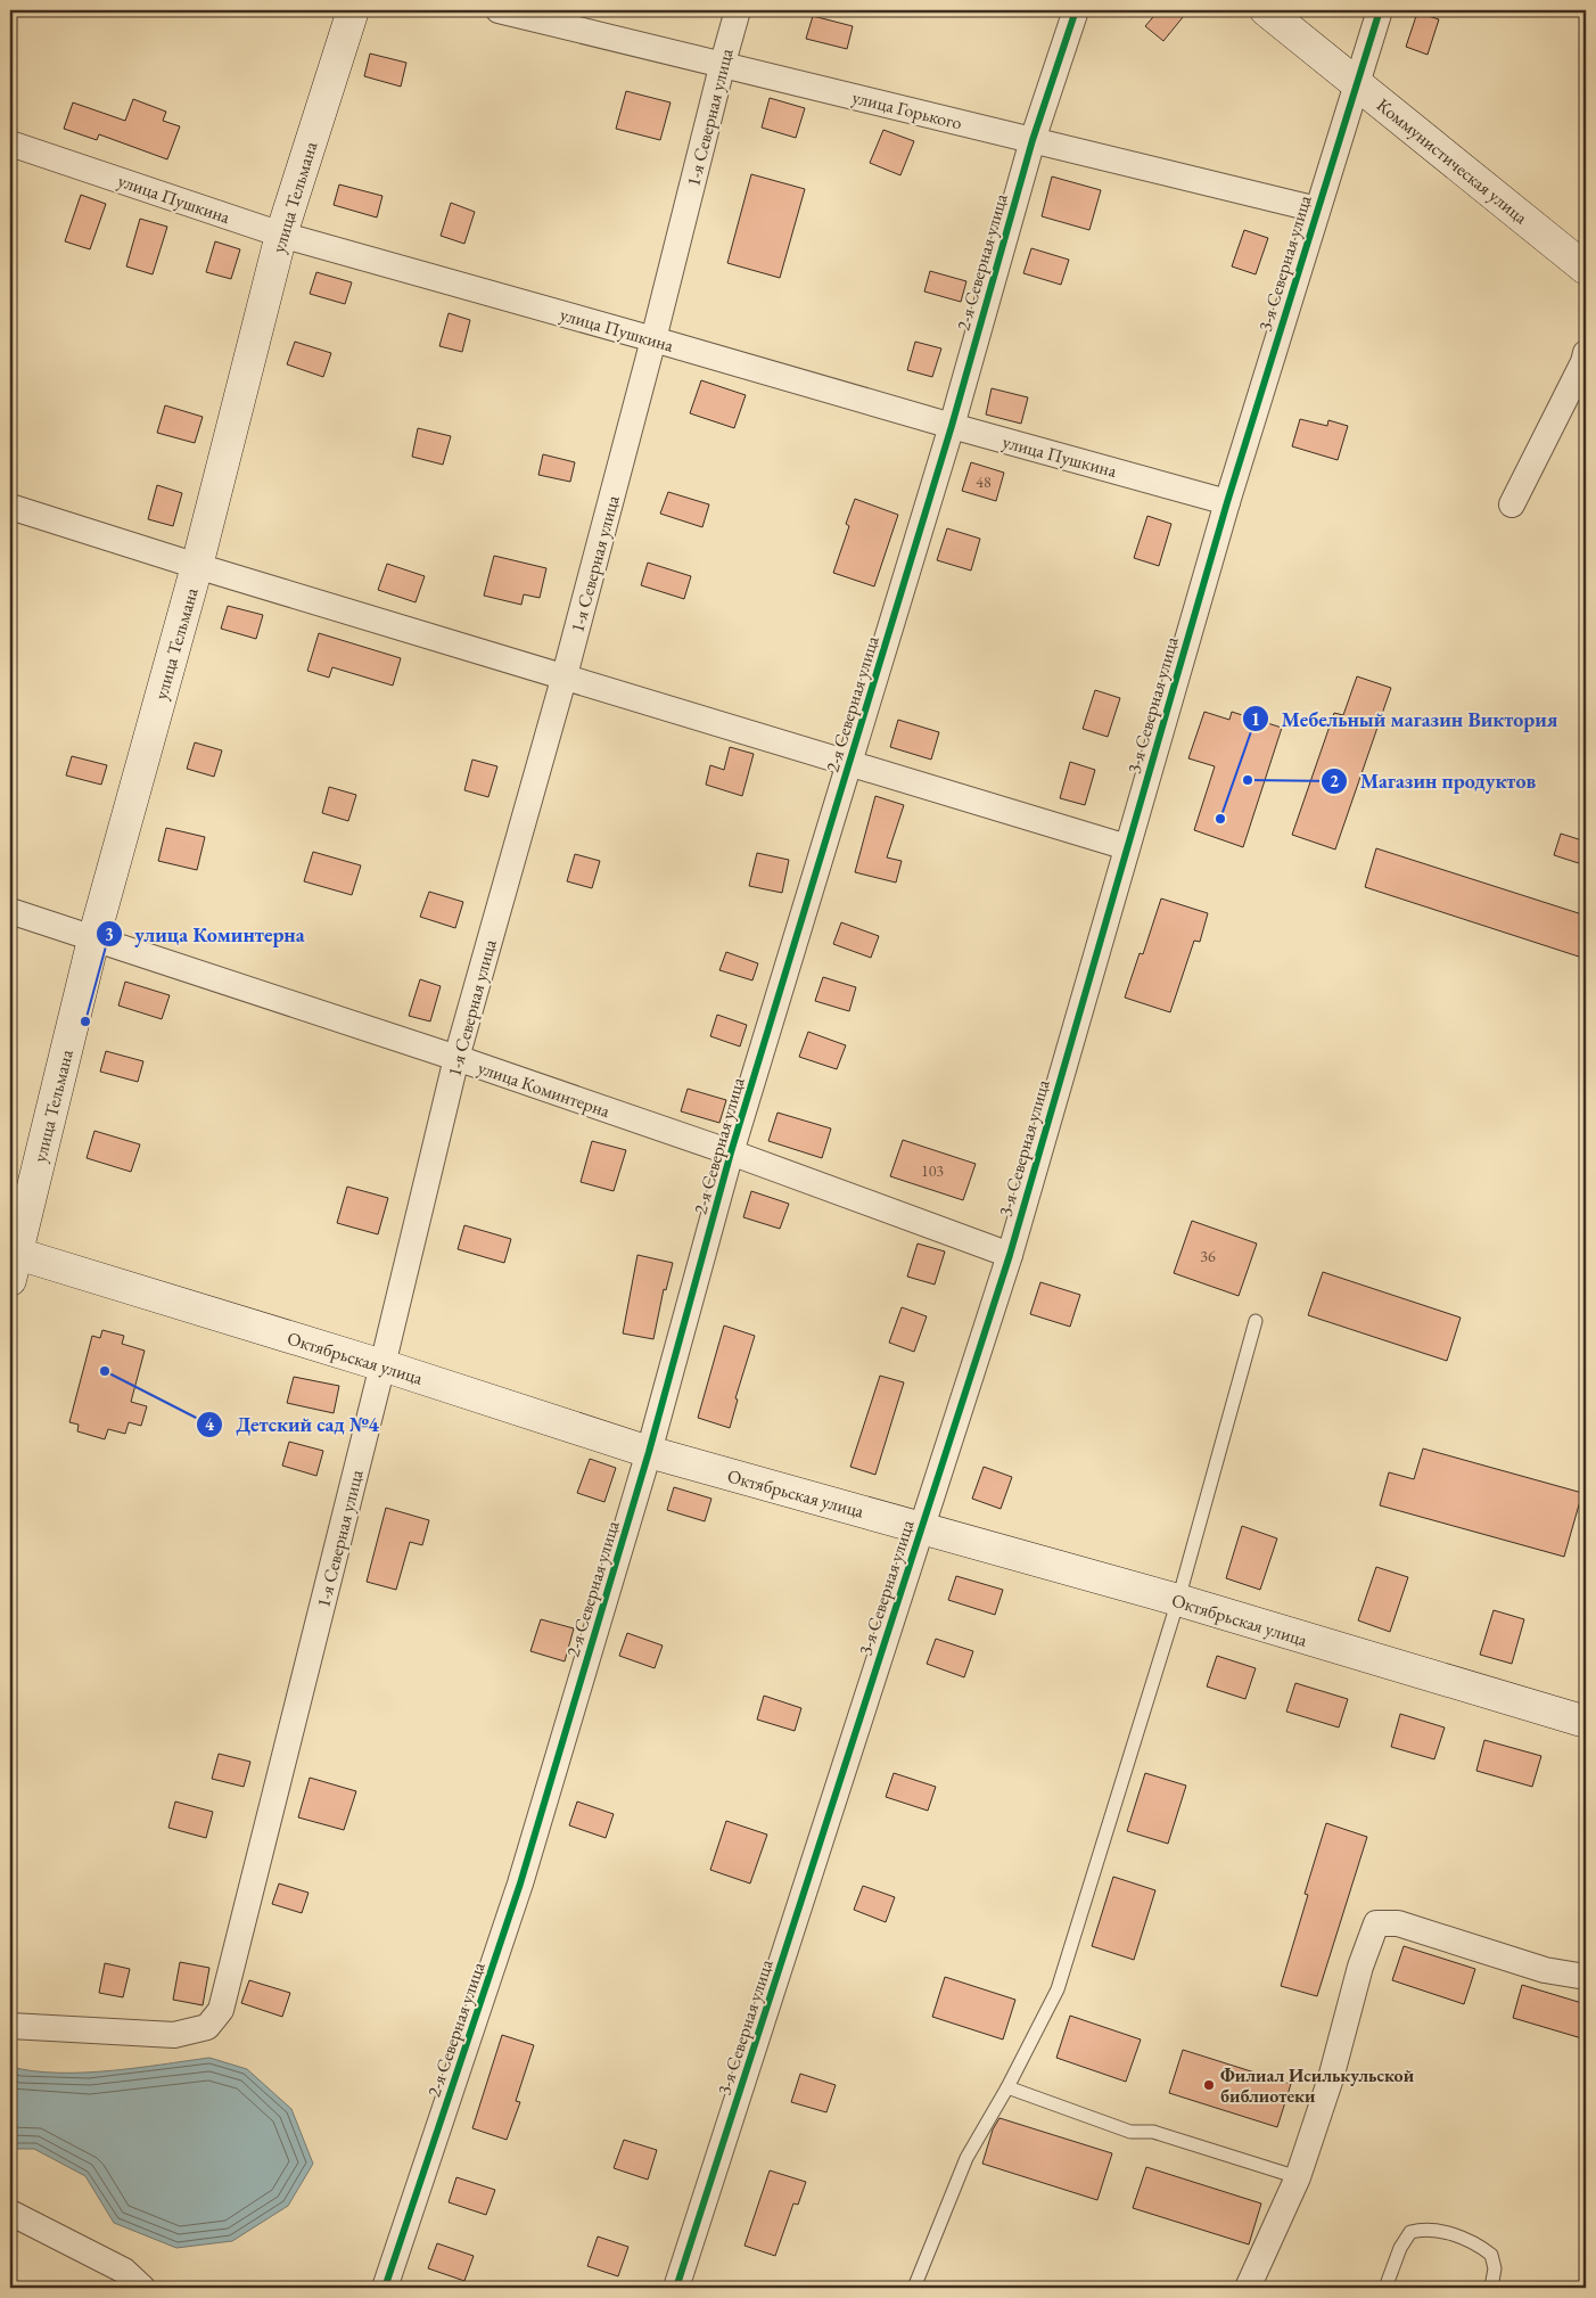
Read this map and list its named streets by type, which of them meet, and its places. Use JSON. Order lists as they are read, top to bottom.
{
  "streets": {
    "street": [
      "улица Горького",
      "1-я Северная улица",
      "Коммунистическая улица",
      "улица Тельмана",
      "улица Пушкина",
      "2-я Северная улица",
      "3-я Северная улица",
      "улица Коминтерна",
      "Октябрьская улица"
    ]
  },
  "crossings": [
    ["улица Горького", "1-я Северная улица"],
    ["улица Горького", "2-я Северная улица"],
    ["улица Горького", "3-я Северная улица"],
    ["1-я Северная улица", "улица Пушкина"],
    ["1-я Северная улица", "улица Коминтерна"],
    ["1-я Северная улица", "Октябрьская улица"],
    ["Коммунистическая улица", "3-я Северная улица"],
    ["улица Тельмана", "улица Пушкина"],
    ["улица Тельмана", "улица Коминтерна"],
    ["улица Тельмана", "Октябрьская улица"],
    ["улица Пушкина", "2-я Северная улица"],
    ["улица Пушкина", "3-я Северная улица"],
    ["2-я Северная улица", "улица Коминтерна"],
    ["2-я Северная улица", "Октябрьская улица"],
    ["3-я Северная улица", "улица Коминтерна"],
    ["3-я Северная улица", "Октябрьская улица"]
  ],
  "places": [
    "Магазин продуктов",
    "Мебельный магазин Виктория",
    "улица Коминтерна",
    "Детский сад №4",
    "Филиал Исилькульской библиотеки"
  ],
  "house_numbers": ["48", "103", "36"]
}
